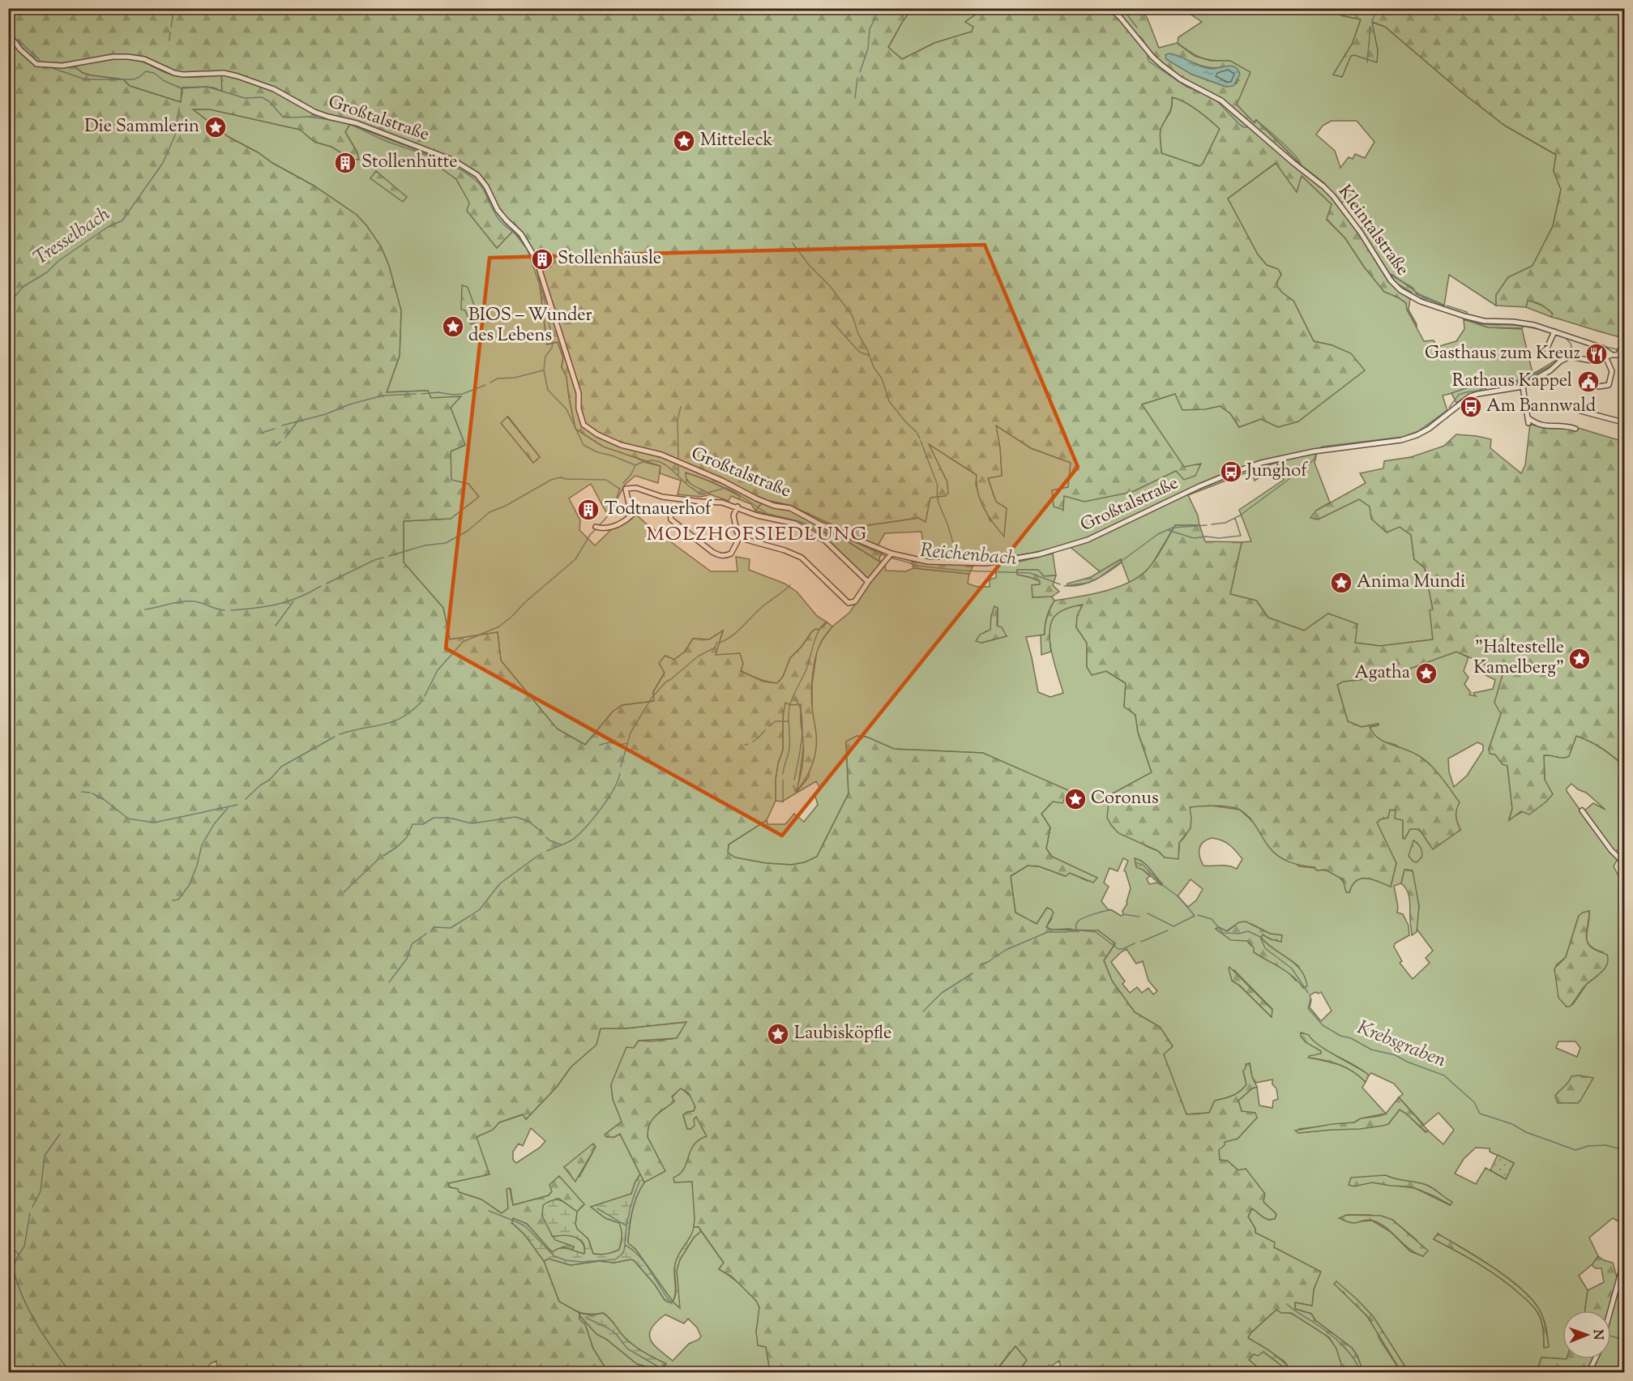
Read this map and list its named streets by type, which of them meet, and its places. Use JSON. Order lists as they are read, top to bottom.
{
  "streets": {
    "street": ["Großtalstraße", "Kleintalstraße"]
  },
  "crossings": [
    ["Großtalstraße", "Kleintalstraße"]
  ],
  "districts": ["MOLZHOFSIEDLUNG"],
  "water": ["Tresselbach", "Reichenbach", "Krebsgraben"],
  "places": {
    "place": [
      "Die Sammlerin",
      "Mitteleck",
      "BIOS – Wunder des Lebens",
      "Anima Mundi",
      "\"Haltestelle Kamelberg\"",
      "Agatha",
      "Coronus",
      "Laubisköpfle"
    ],
    "building": ["Stollenhütte", "Stollenhäusle", "Todtnauerhof"],
    "restaurant": ["Gasthaus zum Kreuz"],
    "public building": ["Rathaus Kappel"],
    "bus stop": ["Am Bannwald", "Junghof"]
  },
  "north": "right"
}
